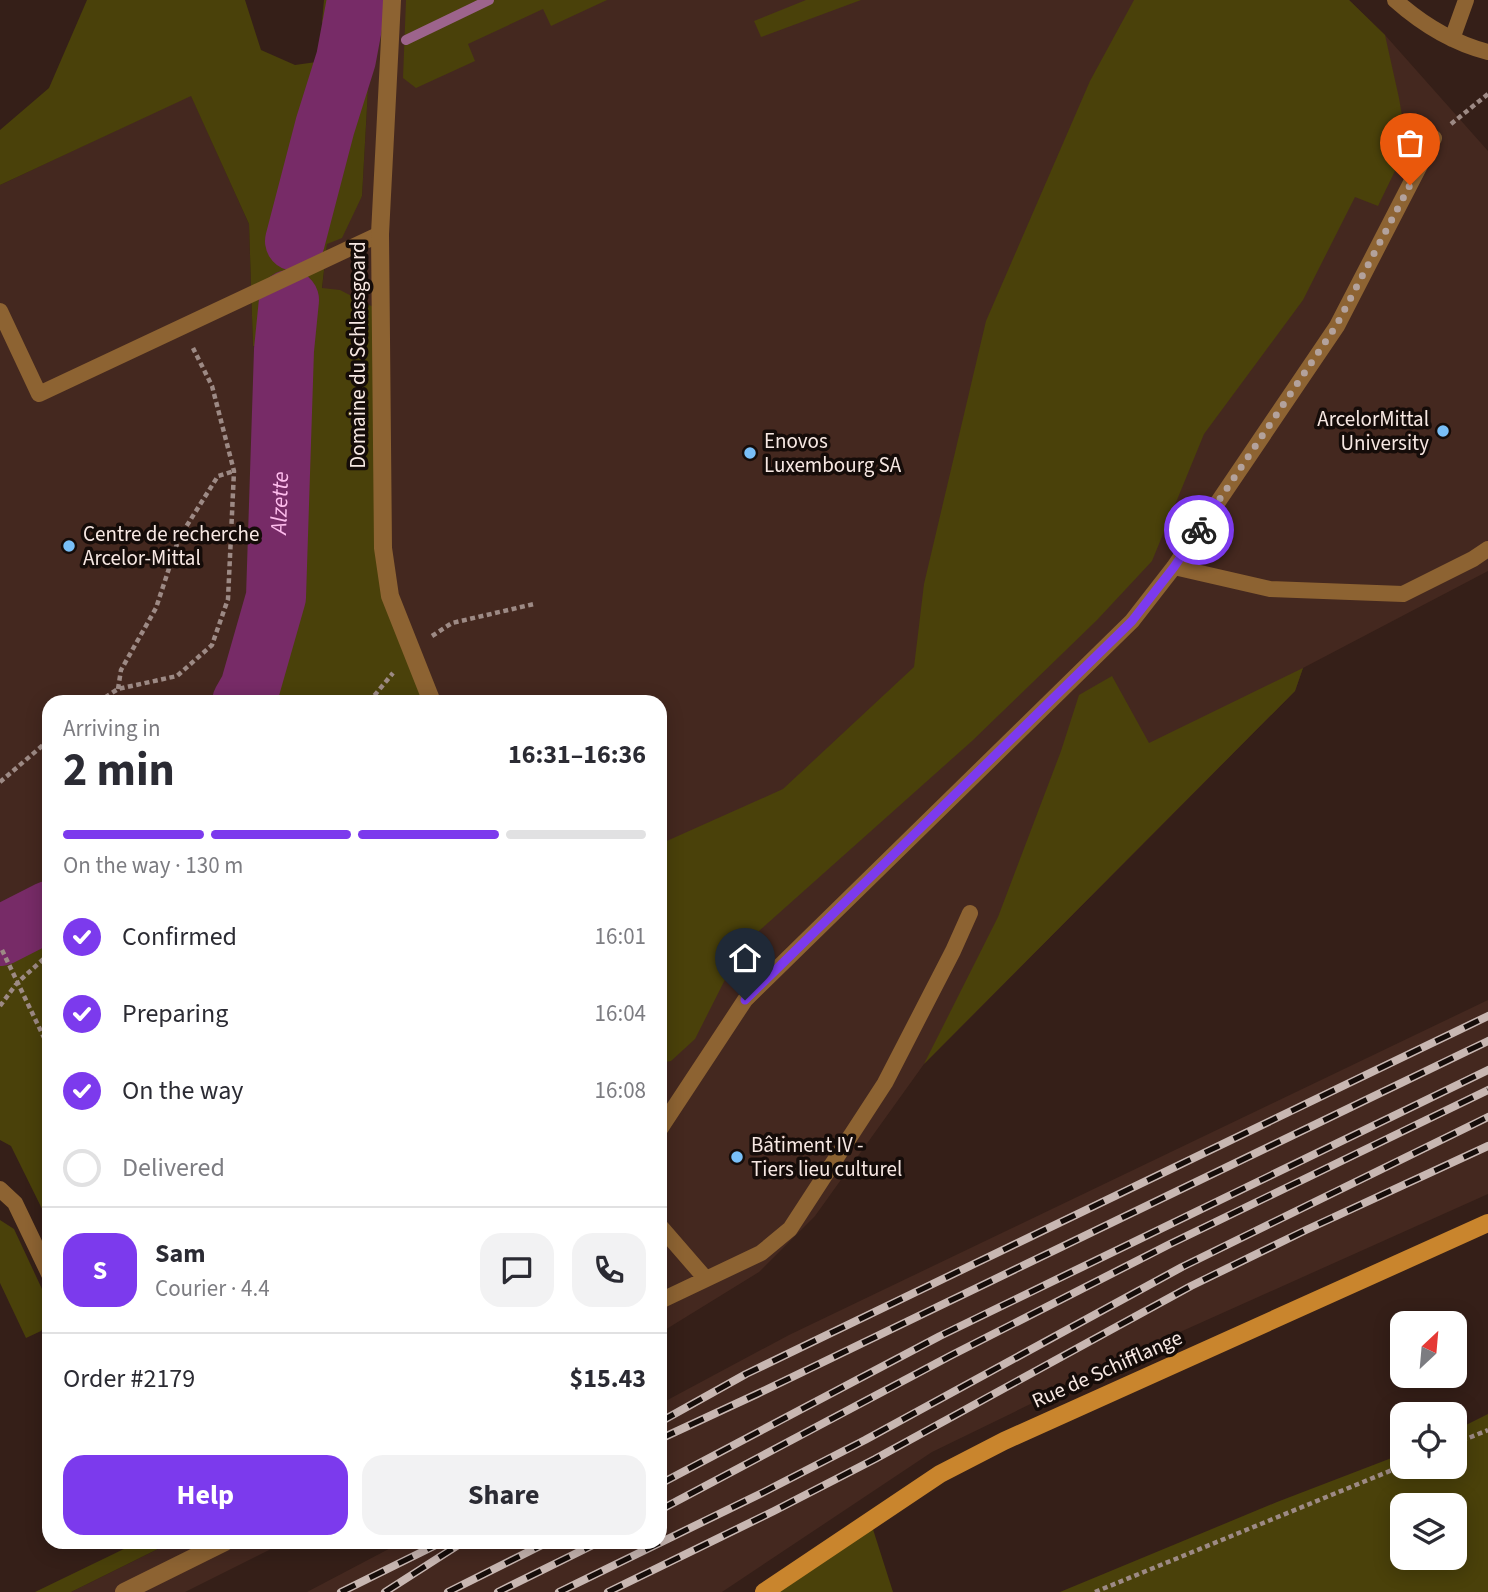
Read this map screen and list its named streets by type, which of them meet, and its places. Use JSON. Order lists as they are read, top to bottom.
{
  "streets": {
    "street": ["Domaine du Schlassgoard", "Rue de Schifflange"]
  },
  "water": ["Alzette"],
  "places": [
    "ArcelorMittal University",
    "Enovos Luxembourg SA",
    "Centre de recherche Arcelor-Mittal",
    "Bâtiment IV - Tiers lieu culturel"
  ],
  "north": "top right",
  "page": {
    "heading": ["2 min", "Arriving in", "16:31–16:36"],
    "panel": [
      "Sam",
      "Courier · 4.4",
      "Order #2179",
      "$15.43"
    ],
    "bar": "On the way · 130 m",
    "list": [
      ["Confirmed", "16:01"],
      ["Preparing", "16:04"],
      ["On the way", "16:08"],
      "Delivered"
    ],
    "round": "S",
    "buttons": ["Help", "Share"]
  }
}
